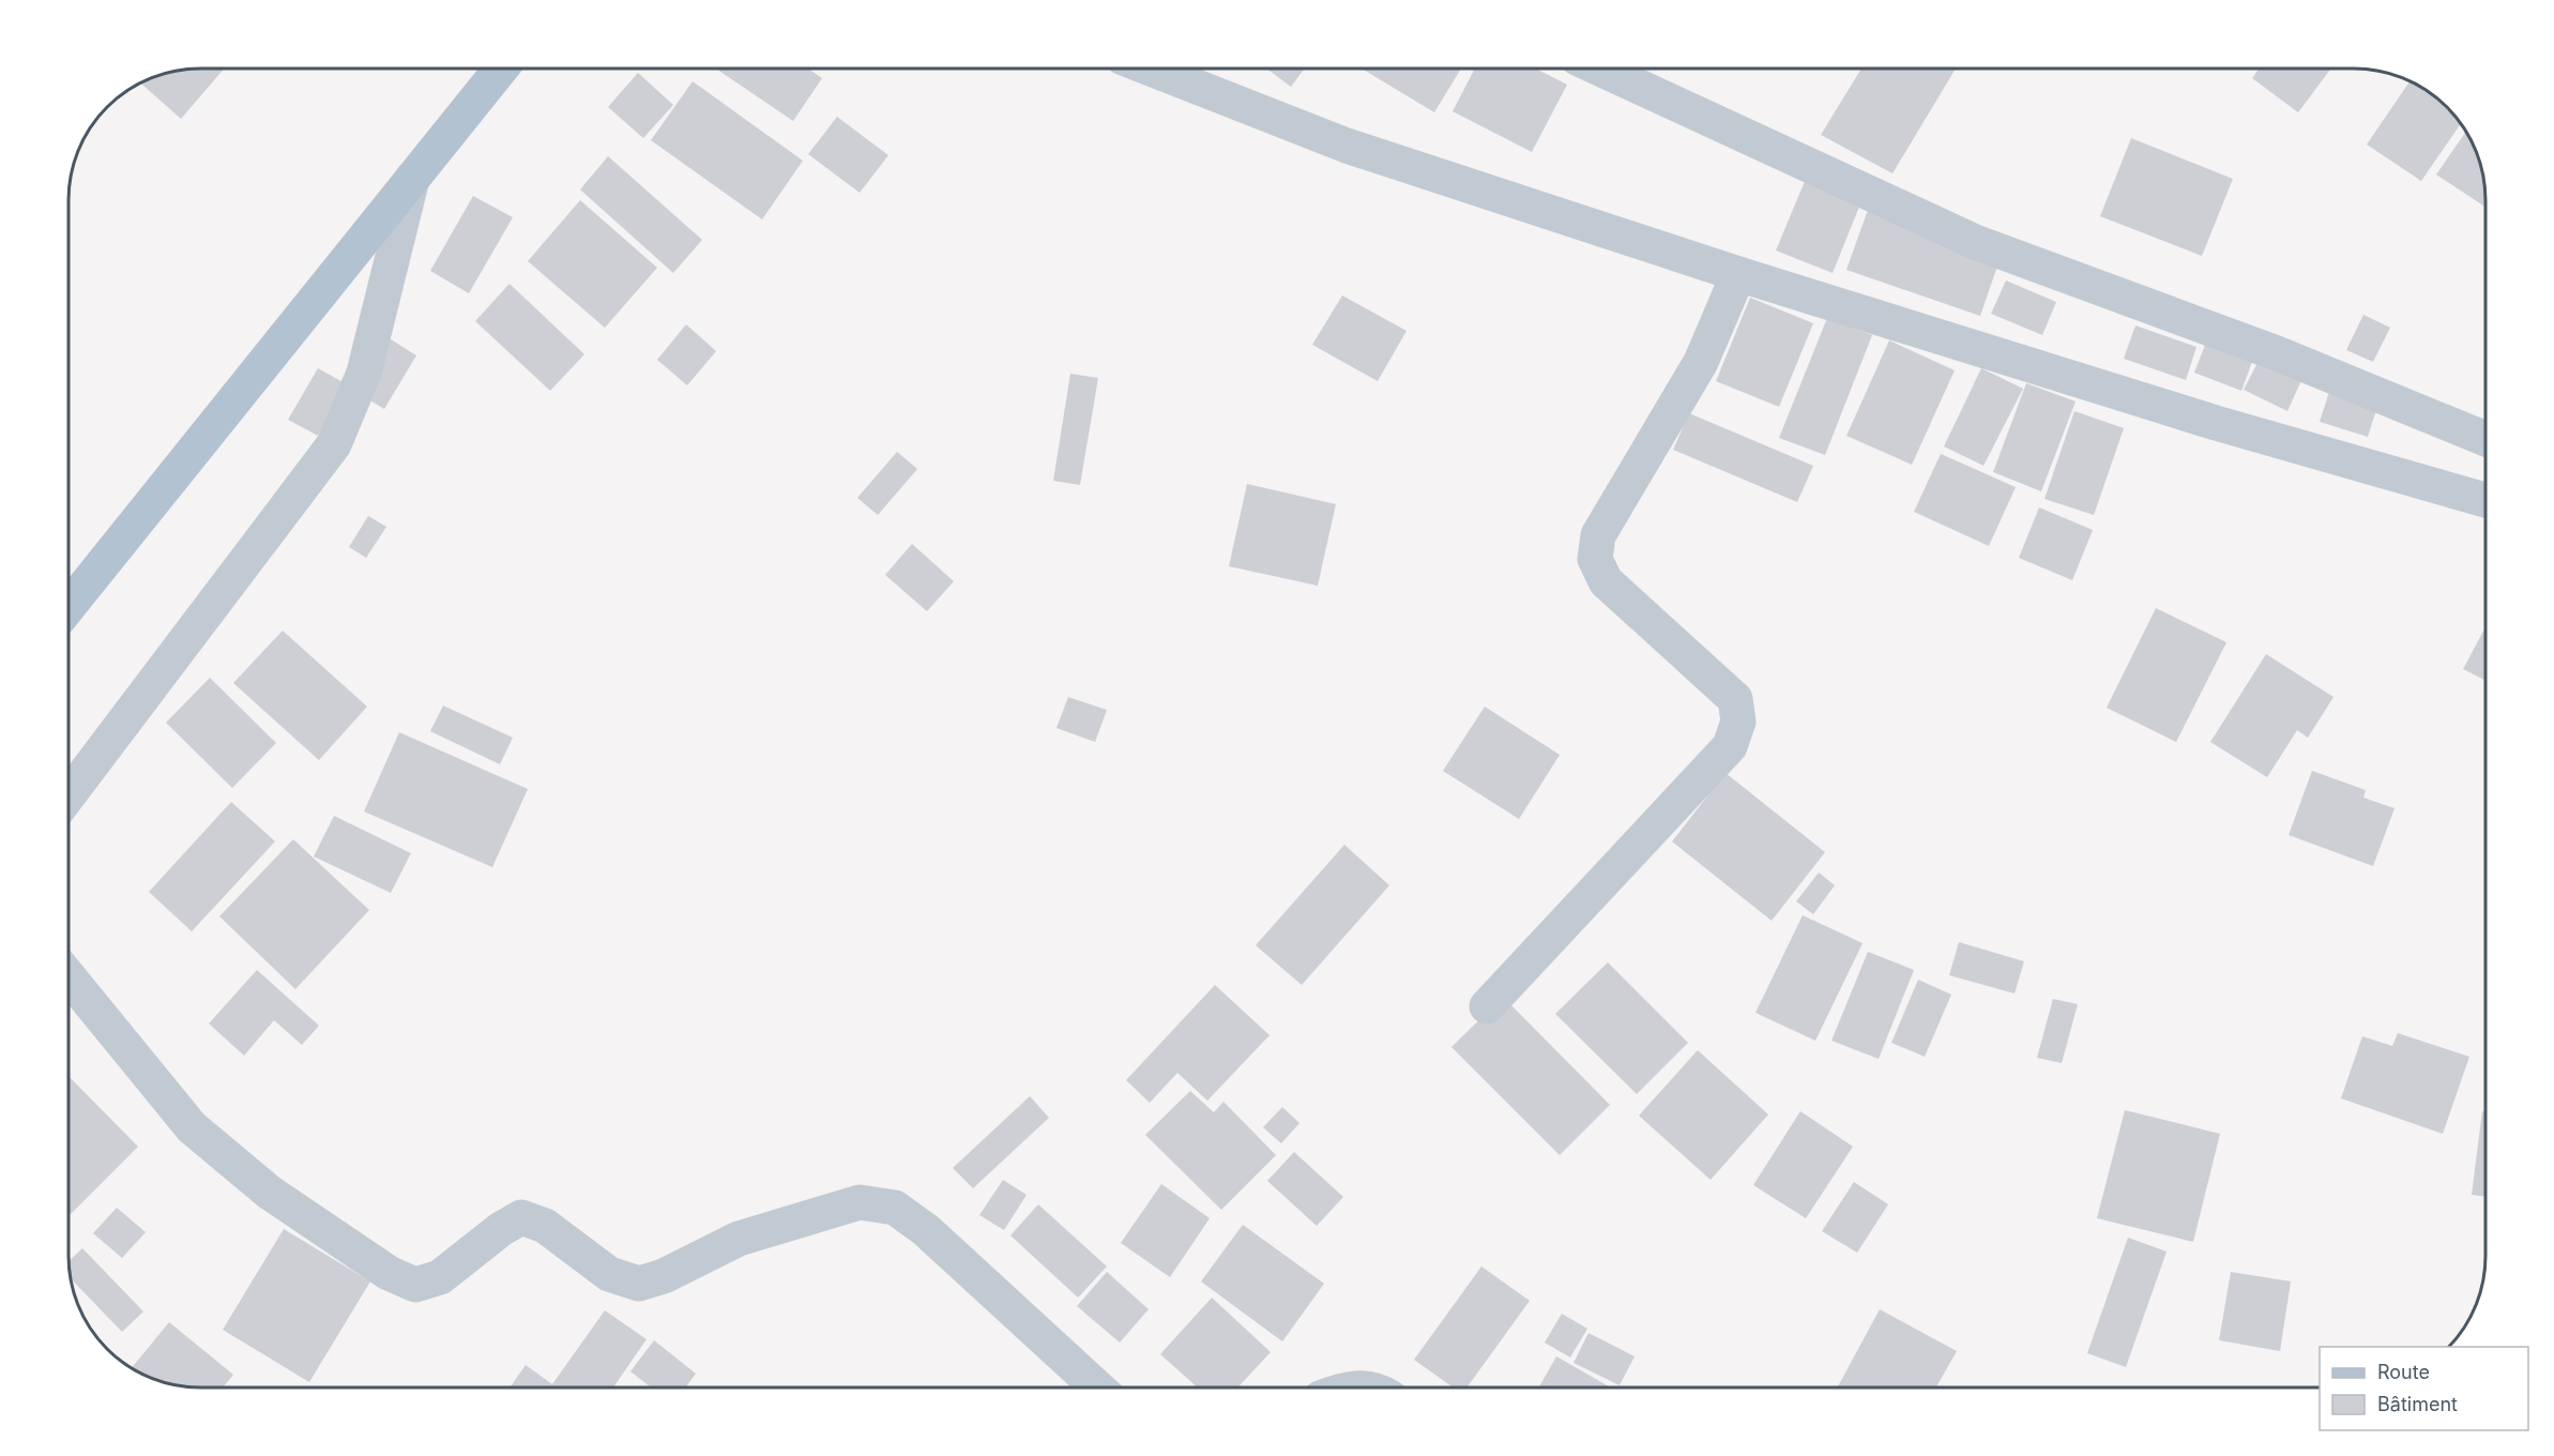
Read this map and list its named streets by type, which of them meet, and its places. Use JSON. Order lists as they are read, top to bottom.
{
  "legend": ["Route", "Bâtiment"]
}
